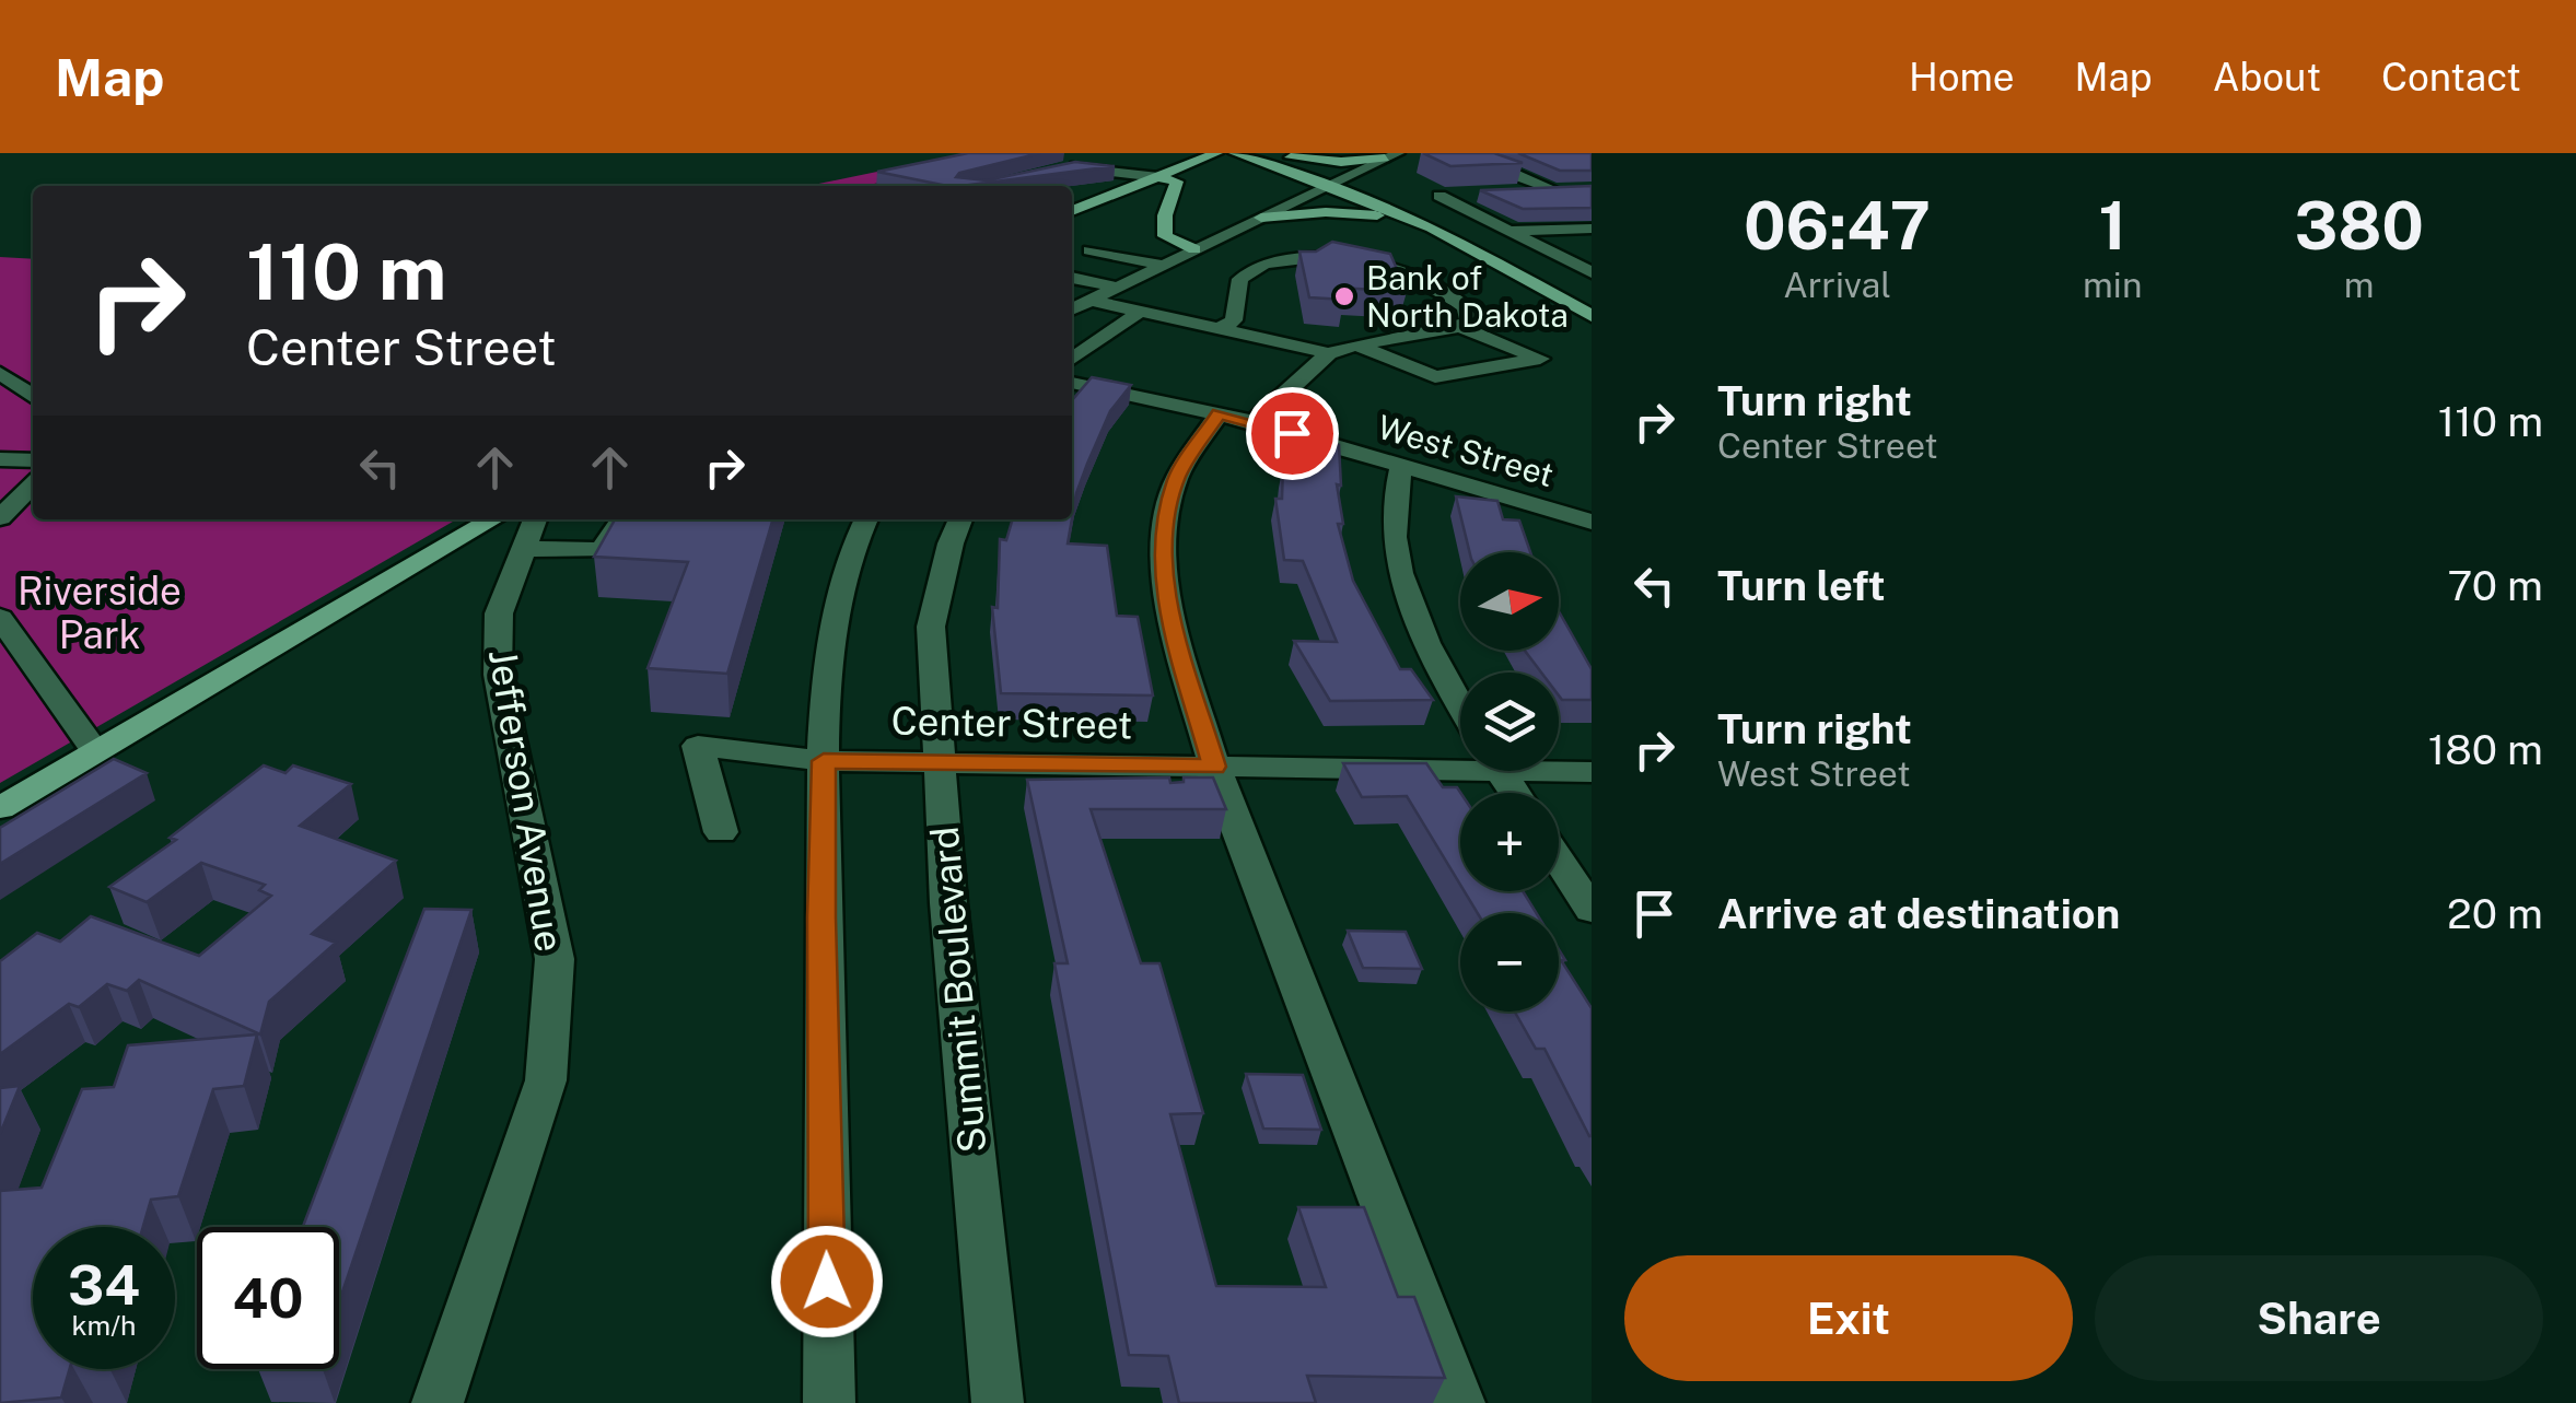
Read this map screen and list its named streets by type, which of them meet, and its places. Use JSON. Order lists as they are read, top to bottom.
{
  "streets": {
    "street": [
      "West Street",
      "Center Street",
      "Jefferson Avenue",
      "Summit Boulevard"
    ]
  },
  "crossings": [
    ["Center Street", "Summit Boulevard"]
  ],
  "parks": ["Riverside Park"],
  "places": ["Bank of North Dakota"],
  "north": "right",
  "page": {
    "header": "Map",
    "nav": [
      "Home",
      "Map",
      "About",
      "Contact"
    ],
    "eta": [
      "06:47",
      "Arrival",
      "1",
      "min",
      "380",
      "m"
    ],
    "turn": ["110 m", "Center Street"],
    "list": [
      {
        "name": "Turn right",
        "note": "Center Street",
        "value": "110 m"
      },
      {
        "name": "Turn left",
        "value": "70 m"
      },
      {
        "name": "Turn right",
        "note": "West Street",
        "value": "180 m"
      },
      {
        "name": "Arrive at destination",
        "value": "20 m"
      }
    ],
    "map_buttons": ["+", "−"],
    "speed": "34 km/h",
    "limit": "40",
    "buttons": ["Exit", "Share"]
  }
}
